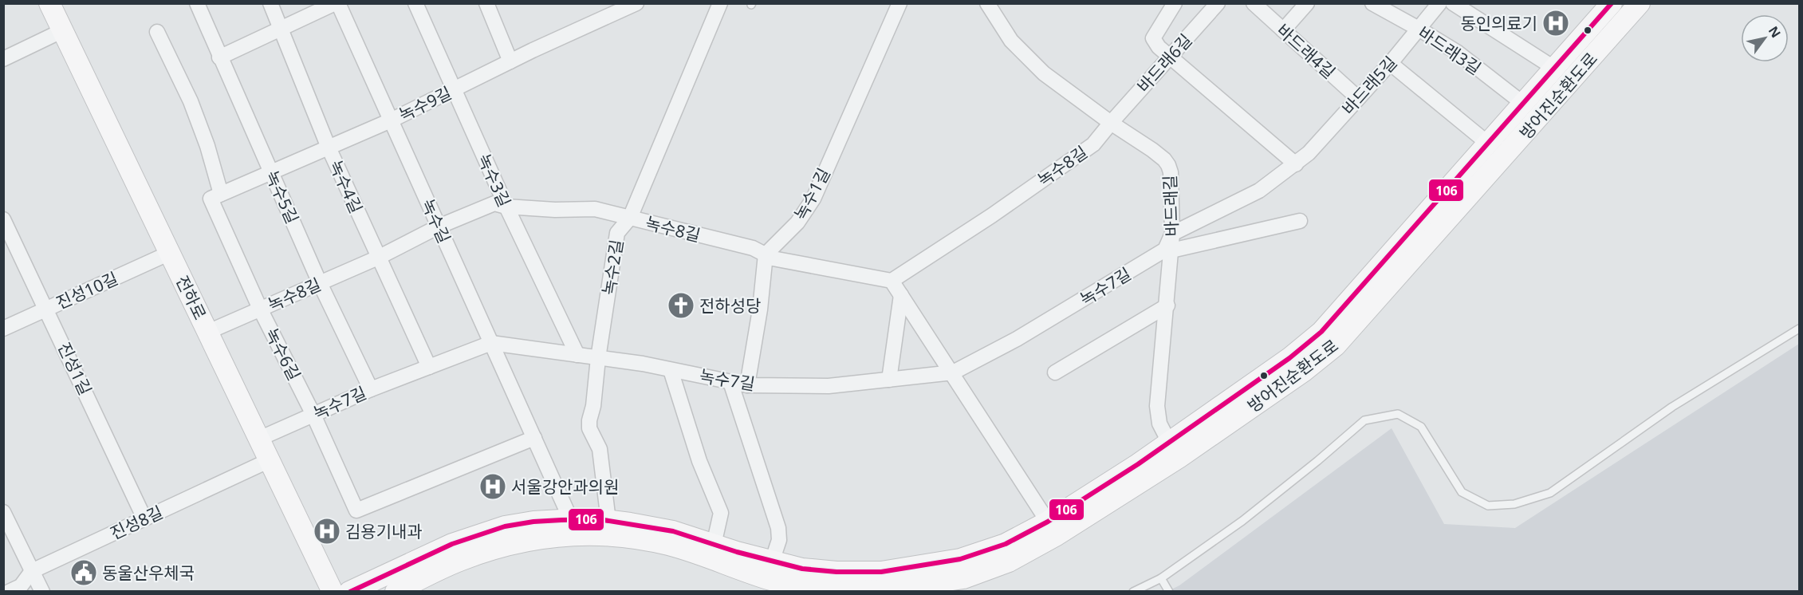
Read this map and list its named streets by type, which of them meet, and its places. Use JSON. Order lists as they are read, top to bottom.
{
  "streets": {
    "main road": ["방어진순환도로", "전하로"],
    "street": [
      "바드래3길",
      "바드래4길",
      "바드래6길",
      "바드래5길",
      "녹수9길",
      "녹수8길",
      "녹수3길",
      "녹수4길",
      "녹수1길",
      "녹수5길",
      "바드래길",
      "녹수길",
      "녹수2길",
      "녹수7길",
      "진성10길",
      "녹수6길",
      "진성1길",
      "진성8길"
    ]
  },
  "crossings": [
    ["바드래3길", "바드래5길"],
    ["바드래3길", "방어진순환도로"],
    ["바드래4길", "바드래5길"],
    ["바드래6길", "녹수8길"],
    ["바드래6길", "바드래길"],
    ["바드래5길", "바드래길"],
    ["바드래5길", "녹수7길"],
    ["방어진순환도로", "바드래길"],
    ["방어진순환도로", "녹수길"],
    ["방어진순환도로", "녹수2길"],
    ["녹수9길", "녹수3길"],
    ["녹수9길", "녹수4길"],
    ["녹수9길", "녹수5길"],
    ["녹수9길", "녹수길"],
    ["녹수9길", "녹수6길"],
    ["녹수8길", "녹수3길"],
    ["녹수8길", "녹수4길"],
    ["녹수8길", "녹수1길"],
    ["녹수8길", "녹수5길"],
    ["녹수8길", "바드래길"],
    ["녹수8길", "녹수길"],
    ["녹수8길", "녹수2길"],
    ["녹수8길", "전하로"],
    ["녹수8길", "녹수6길"],
    ["녹수3길", "녹수7길"],
    ["녹수4길", "녹수7길"],
    ["녹수5길", "녹수7길"],
    ["바드래길", "녹수7길"],
    ["녹수길", "녹수7길"],
    ["녹수길", "녹수6길"],
    ["녹수2길", "녹수7길"],
    ["녹수7길", "전하로"],
    ["녹수7길", "녹수6길"],
    ["진성10길", "전하로"],
    ["진성10길", "진성1길"],
    ["전하로", "진성8길"],
    ["진성1길", "진성8길"]
  ],
  "places": {
    "hospital": ["동인의료기", "서울강안과의원", "김용기내과"],
    "church": ["전하성당"],
    "public building": ["동울산우체국"]
  },
  "lines": ["transit line 106"],
  "north": "top right"
}
